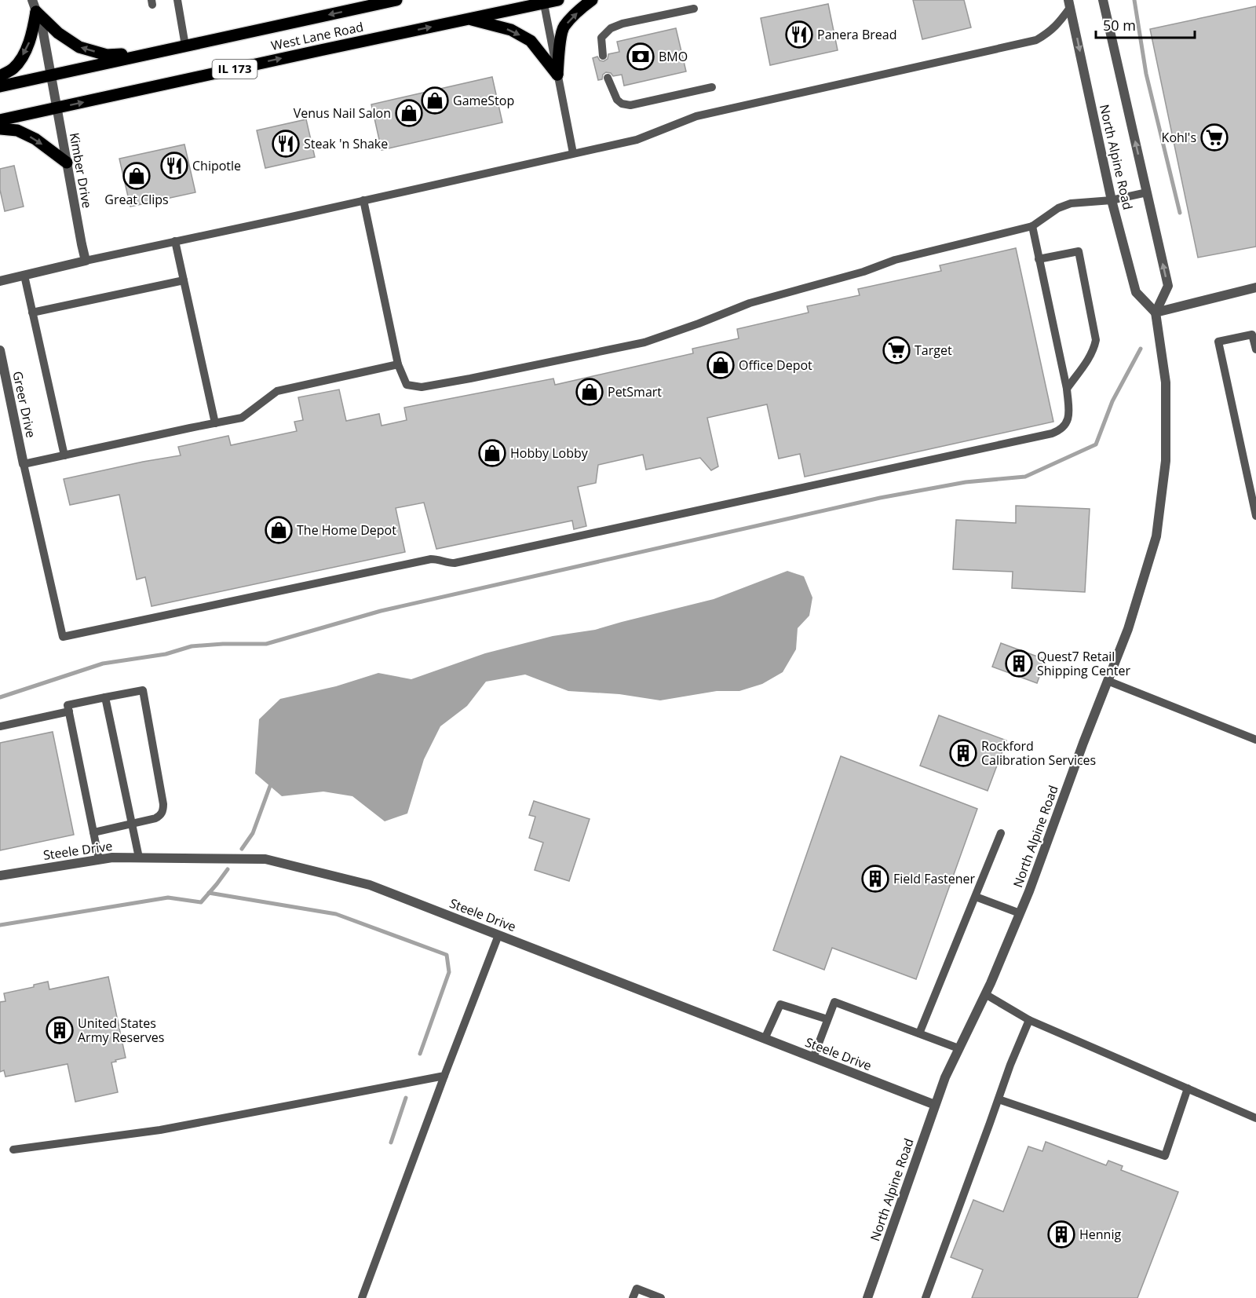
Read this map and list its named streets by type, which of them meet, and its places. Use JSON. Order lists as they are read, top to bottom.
{
  "streets": {
    "main road": ["West Lane Road", "IL 173"],
    "street": [
      "North Alpine Road",
      "Kimber Drive",
      "Greer Drive",
      "Steele Drive"
    ]
  },
  "crossings": [
    ["West Lane Road", "Kimber Drive"],
    ["North Alpine Road", "Steele Drive"]
  ],
  "places": {
    "restaurant": ["Panera Bread", "Steak 'n Shake", "Chipotle"],
    "bank": ["BMO"],
    "shop": [
      "GameStop",
      "Venus Nail Salon",
      "Great Clips",
      "Office Depot",
      "PetSmart",
      "Hobby Lobby",
      "The Home Depot"
    ],
    "supermarket": ["Kohl's", "Target"],
    "building": [
      "Quest7 Retail Shipping Center",
      "Rockford Calibration Services",
      "Field Fastener",
      "United States Army Reserves",
      "Hennig"
    ]
  },
  "scale_bar": "50 m"
}
